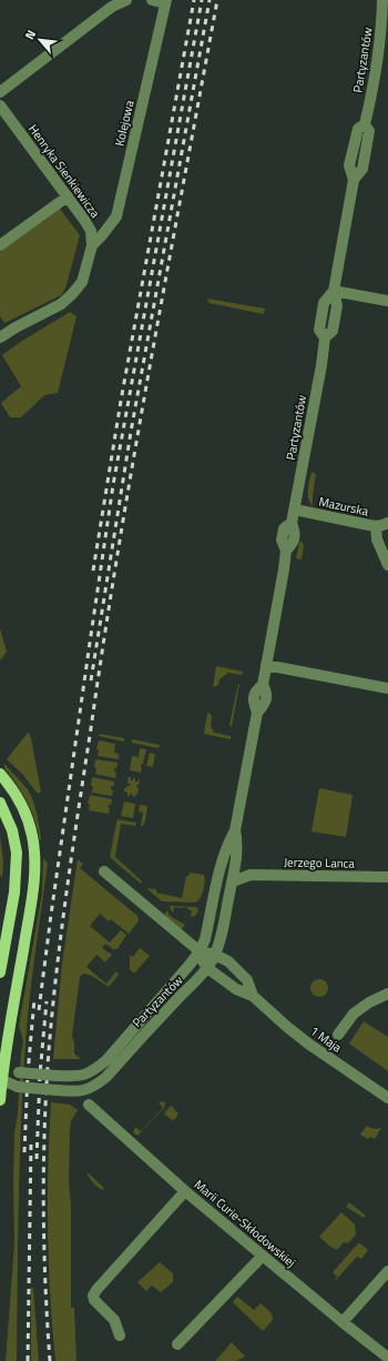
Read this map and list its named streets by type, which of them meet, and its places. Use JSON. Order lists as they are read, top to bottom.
{
  "streets": {
    "street": [
      "Partyzantów",
      "Kolejowa",
      "Henryka Sienkiewicza",
      "Mazurska",
      "Jerzego Lanca",
      "1 Maja",
      "Marii Curie-Skłodowskiej"
    ]
  },
  "crossings": [
    ["Partyzantów", "Mazurska"],
    ["Partyzantów", "Jerzego Lanca"],
    ["Partyzantów", "1 Maja"],
    ["Kolejowa", "Henryka Sienkiewicza"]
  ],
  "north": "top left"
}
